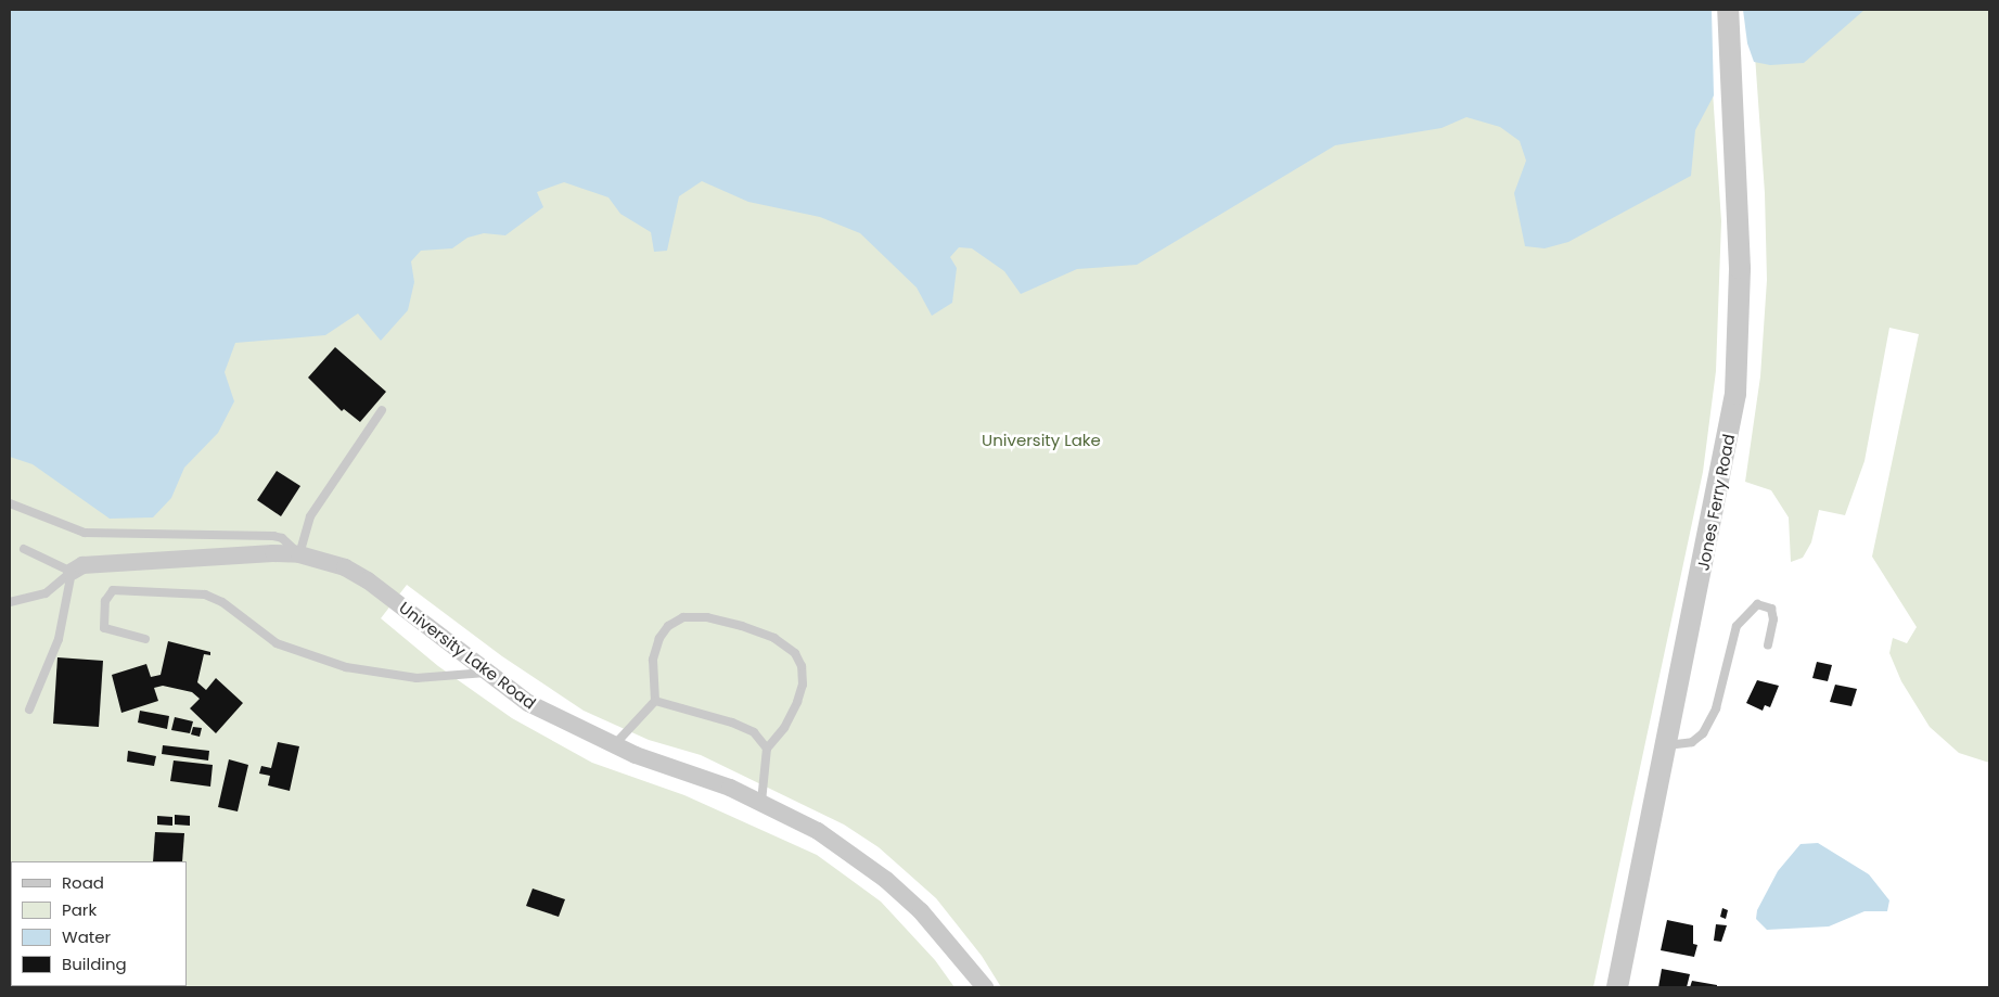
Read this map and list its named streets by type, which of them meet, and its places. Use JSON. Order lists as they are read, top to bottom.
{
  "streets": {
    "street": ["Jones Ferry Road", "University Lake Road"]
  },
  "parks": ["University Lake"],
  "legend": [
    "Road",
    "Park",
    "Water",
    "Building"
  ]
}
